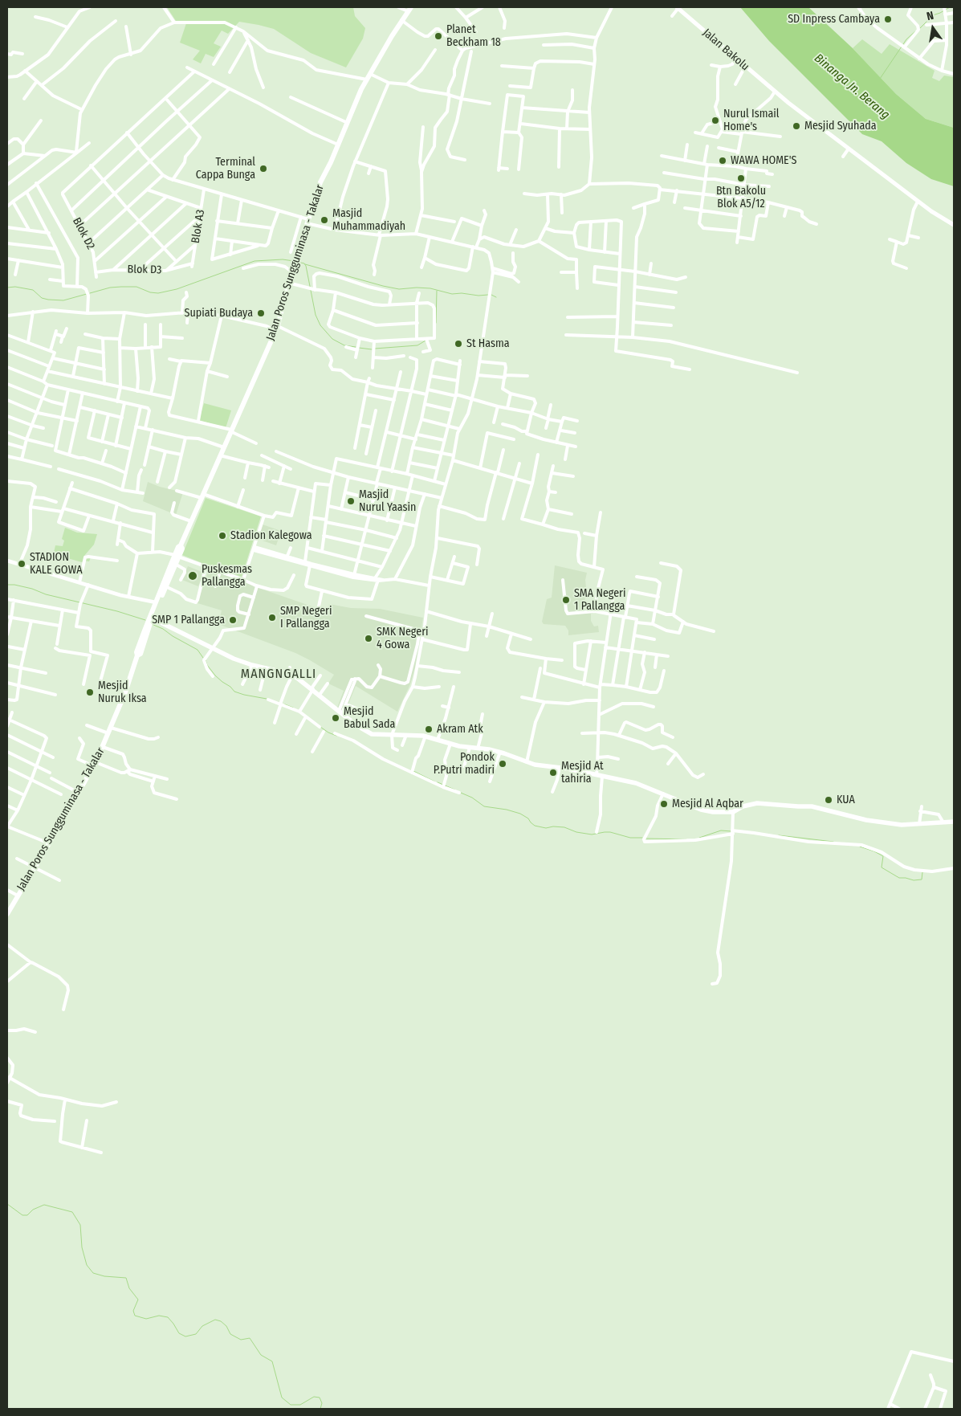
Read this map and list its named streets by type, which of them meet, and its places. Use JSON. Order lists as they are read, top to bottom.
{
  "streets": {
    "highway": ["Jalan Poros Sungguminasa - Takalar"],
    "main road": ["Jalan Bakolu"],
    "street": ["Blok A3", "Blok D2", "Blok D3"]
  },
  "crossings": [
    ["Blok A3", "Blok D3"],
    ["Blok D2", "Blok D3"]
  ],
  "districts": ["MANGNGALLI"],
  "water": ["Binanga Jn. Berang"],
  "places": [
    "SD Inpress Cambaya",
    "Planet Beckham 18",
    "Nurul Ismail Home's",
    "Mesjid Syuhada",
    "WAWA HOME'S",
    "Terminal Cappa Bunga",
    "Btn Bakolu Blok A5/12",
    "Masjid Muhammadiyah",
    "Supiati Budaya",
    "St Hasma",
    "Masjid Nurul Yaasin",
    "Stadion Kalegowa",
    "STADION KALE GOWA",
    "Puskesmas Pallangga",
    "SMA Negeri 1 Pallangga",
    "SMP Negeri I Pallangga",
    "SMP 1 Pallangga",
    "SMK Negeri 4 Gowa",
    "Mesjid Nuruk Iksa",
    "Mesjid Babul Sada",
    "Akram Atk",
    "Pondok P.Putri madiri",
    "Mesjid At tahiria",
    "KUA",
    "Mesjid Al Aqbar"
  ],
  "north": "top"
}
